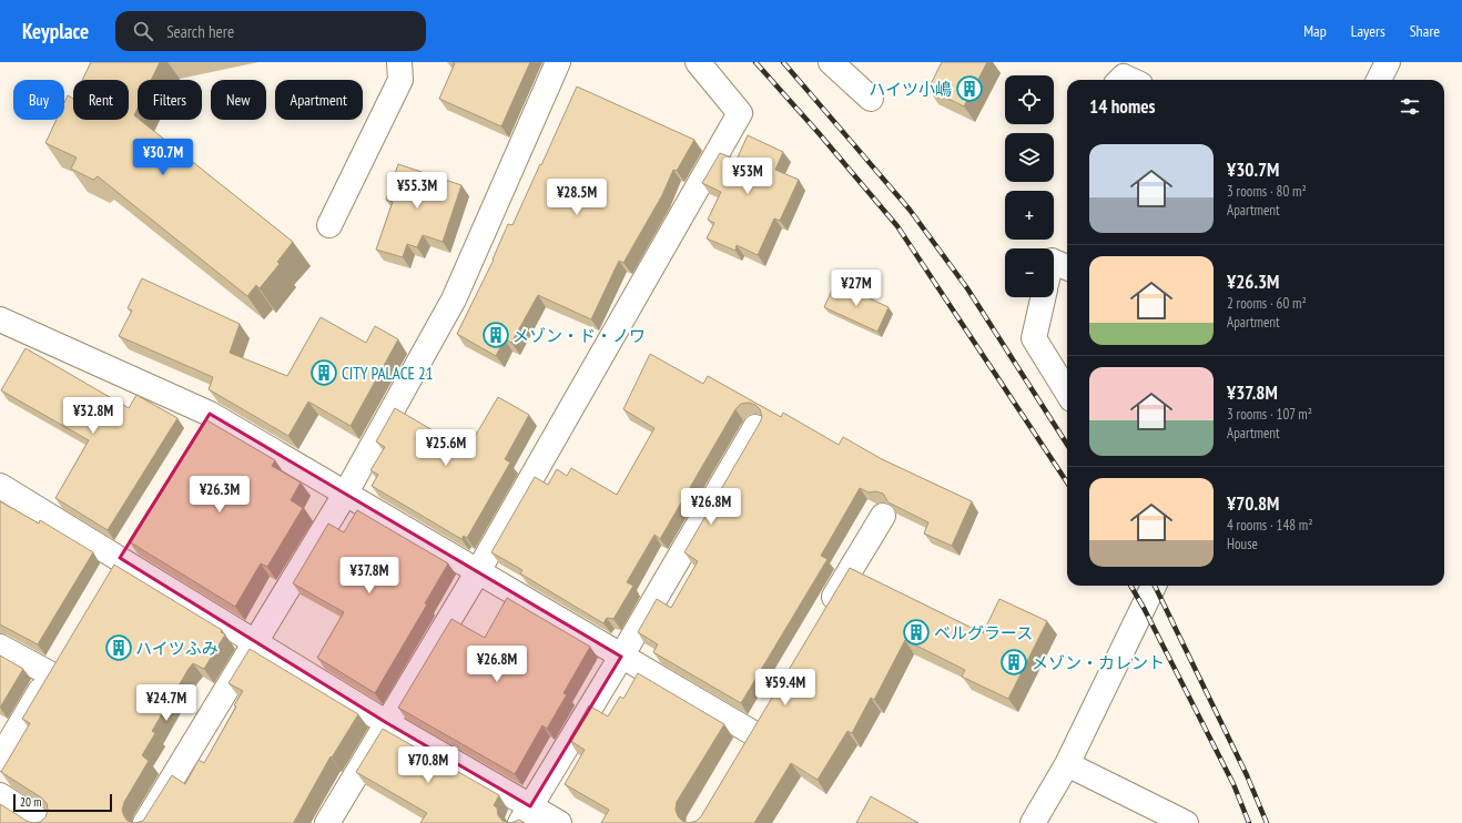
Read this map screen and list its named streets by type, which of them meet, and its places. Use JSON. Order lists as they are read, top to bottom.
{
  "places": {
    "building": [
      "ハイツ小嶋",
      "メゾン・ド・ノワ",
      "CITY PALACE 21",
      "ベルグラース",
      "ハイツふみ",
      "メゾン・カレント"
    ]
  },
  "scale_bar": "20 m",
  "page": {
    "header": "Keyplace",
    "search": "Search here",
    "nav": ["Map", "Layers", "Share"],
    "map_buttons": ["+", "−"],
    "chip": [
      "Buy",
      "Rent",
      "Filters",
      "New",
      "Apartment"
    ],
    "heading": "14 homes",
    "list": [
      {
        "name": "¥30.7M",
        "note": "3 rooms · 80 m² · Apartment"
      },
      {
        "name": "¥26.3M",
        "note": "2 rooms · 60 m² · Apartment"
      },
      {
        "name": "¥37.8M",
        "note": "3 rooms · 107 m² · Apartment"
      },
      {
        "name": "¥70.8M",
        "note": "4 rooms · 148 m² · House"
      }
    ],
    "price": [
      "¥30.7M",
      "¥53M",
      "¥55.3M",
      "¥28.5M",
      "¥27M",
      "¥32.8M",
      "¥25.6M",
      "¥26.3M",
      "¥26.8M",
      "¥37.8M",
      "¥26.8M",
      "¥59.4M",
      "¥24.7M",
      "¥70.8M"
    ],
    "scale": "20 m"
  }
}
